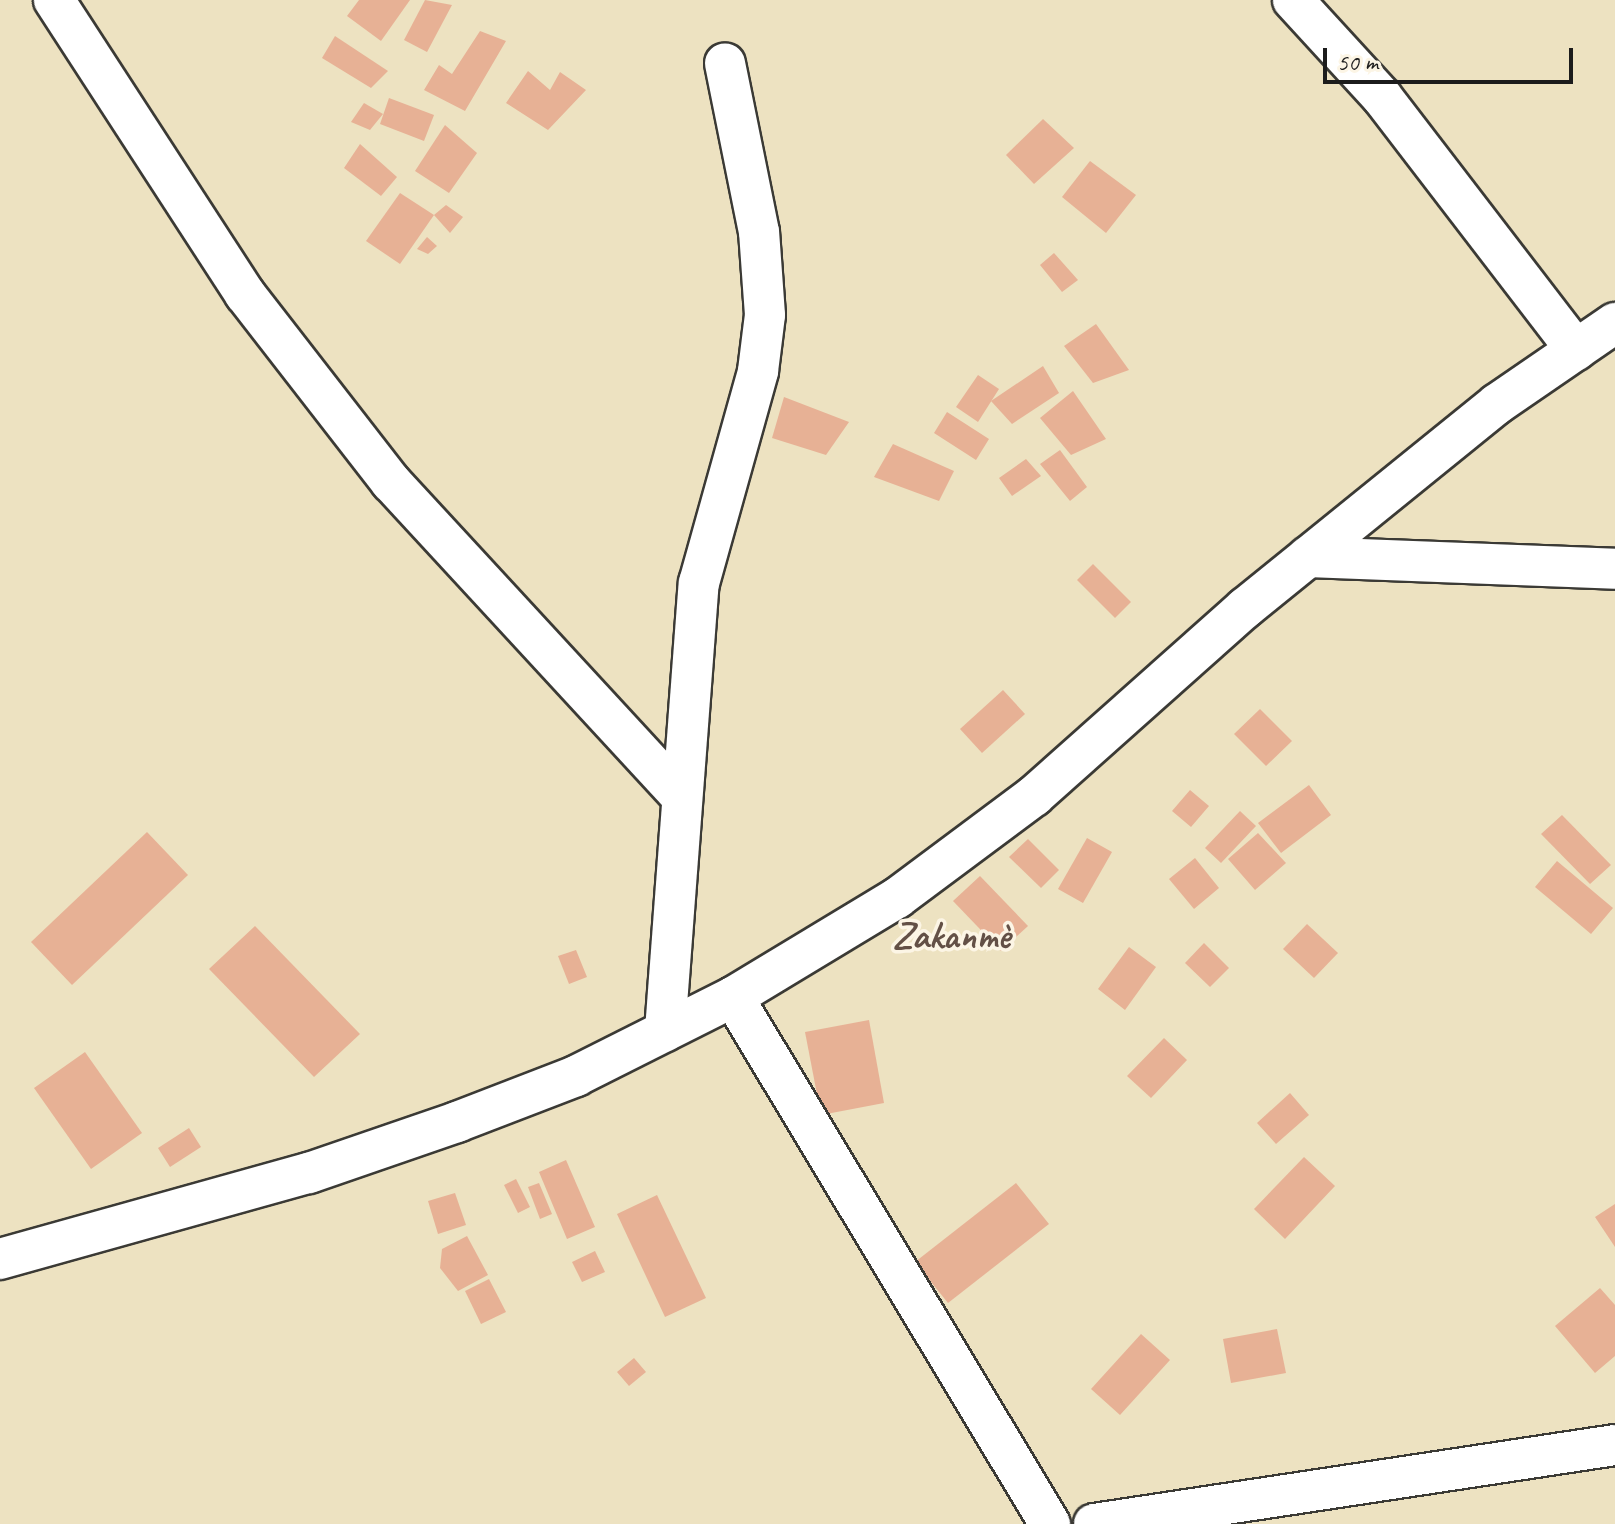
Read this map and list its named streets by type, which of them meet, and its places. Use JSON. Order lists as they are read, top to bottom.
{
  "districts": ["Zakanmè"],
  "scale_bar": "50 m"
}
